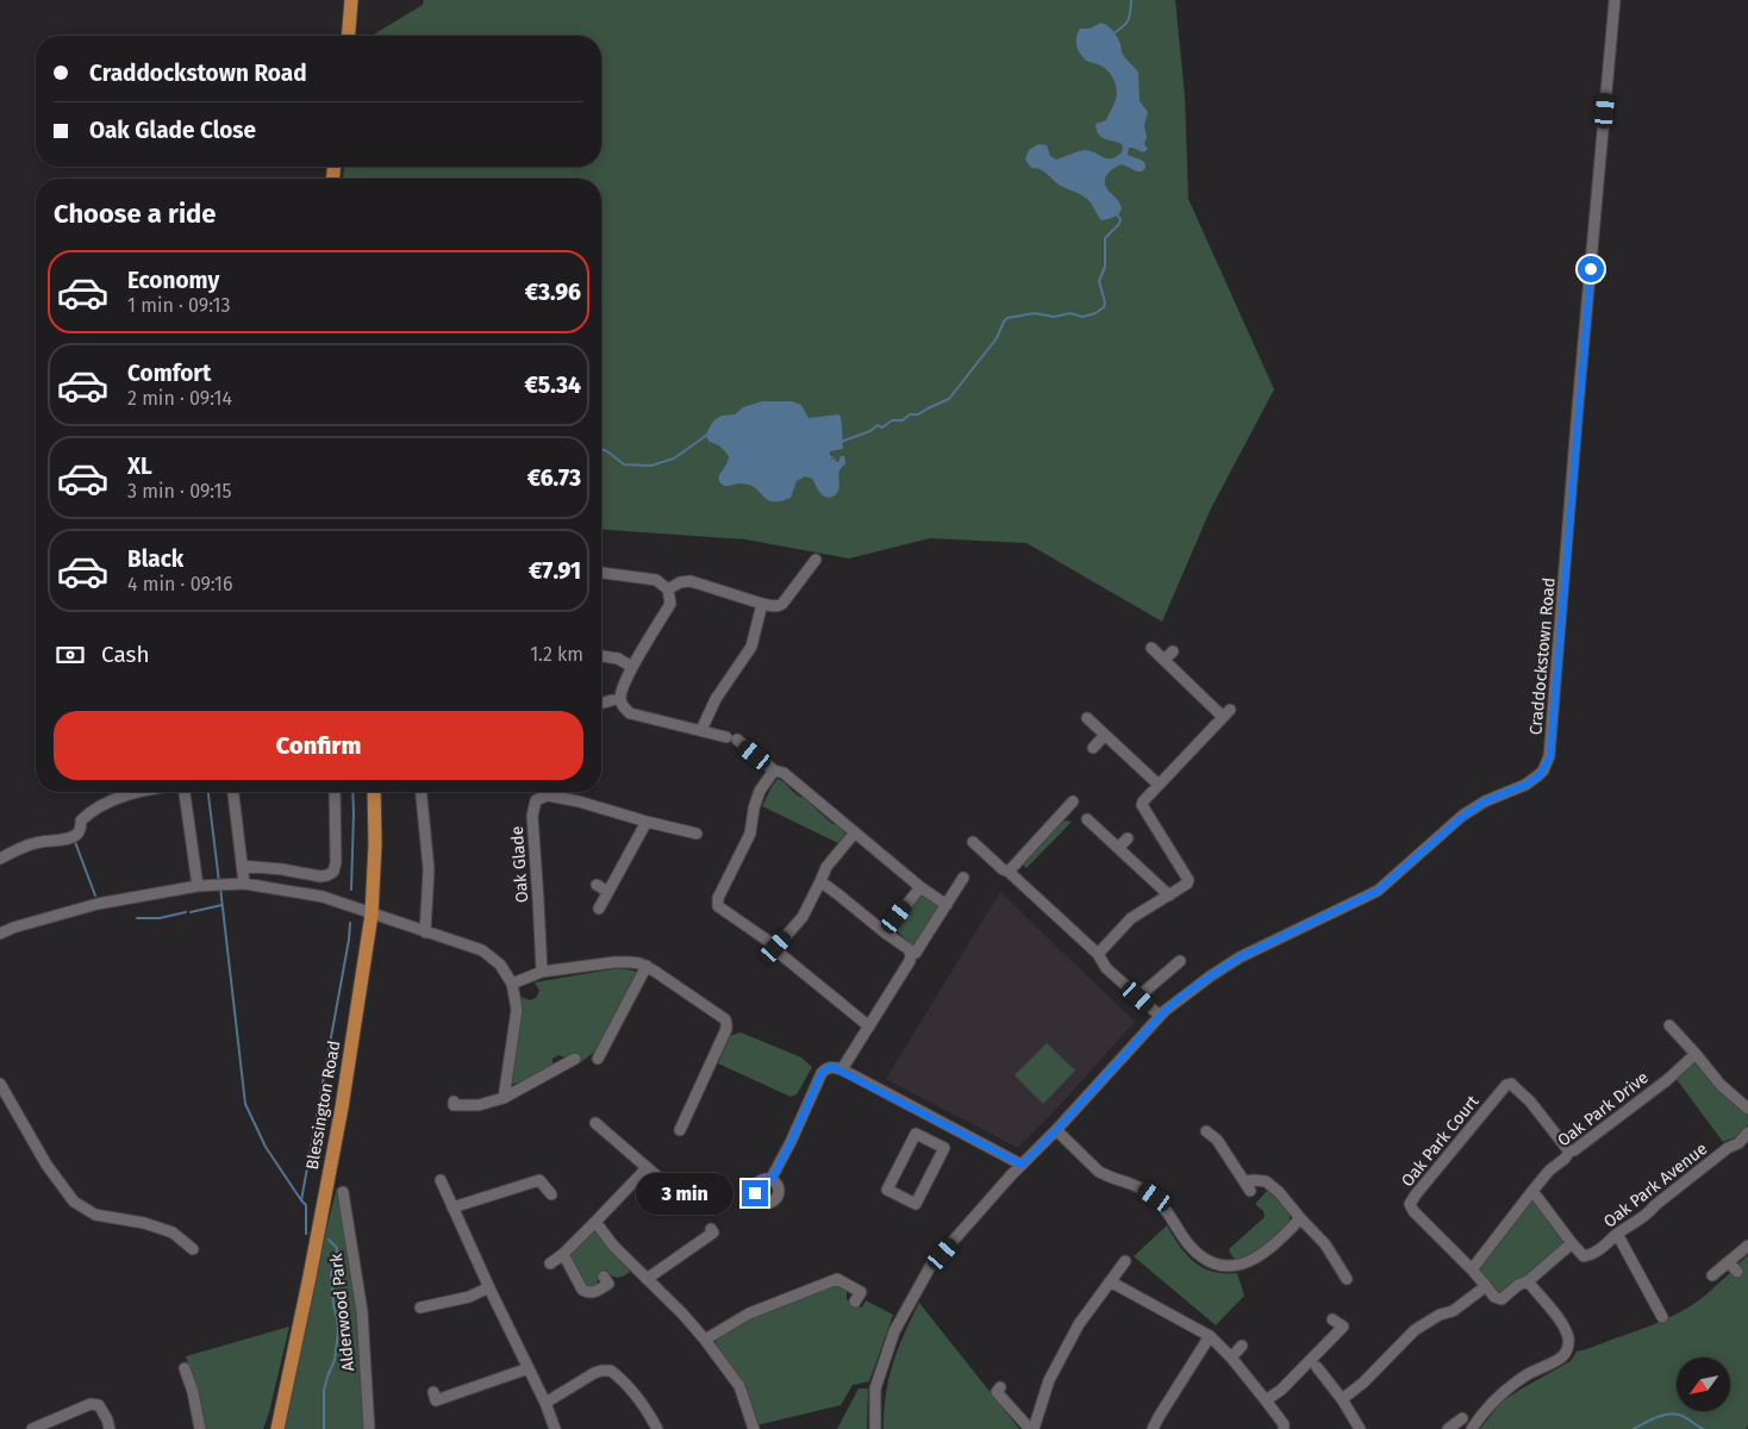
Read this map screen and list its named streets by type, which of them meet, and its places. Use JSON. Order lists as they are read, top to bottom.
{
  "streets": {
    "main road": ["Blessington Road"],
    "street": [
      "Craddockstown Road",
      "Oak Glade",
      "Oak Park Drive",
      "Oak Park Court",
      "Oak Park Avenue",
      "Alderwood Park"
    ]
  },
  "crossings": [
    ["Oak Park Drive", "Oak Park Court"]
  ],
  "north": "bottom left",
  "page": {
    "banner": ["Craddockstown Road", "Oak Glade Close"],
    "heading": "Choose a ride",
    "list": [
      {
        "name": "Economy",
        "note": "1 min · 09:13",
        "value": "€3.96"
      },
      {
        "name": "Comfort",
        "note": "2 min · 09:14",
        "value": "€5.34"
      },
      {
        "name": "XL",
        "note": "3 min · 09:15",
        "value": "€6.73"
      },
      {
        "name": "Black",
        "note": "4 min · 09:16",
        "value": "€7.91"
      }
    ],
    "pay": ["Cash", "1.2 km"],
    "buttons": "Confirm",
    "bubble": "3 min"
  }
}
